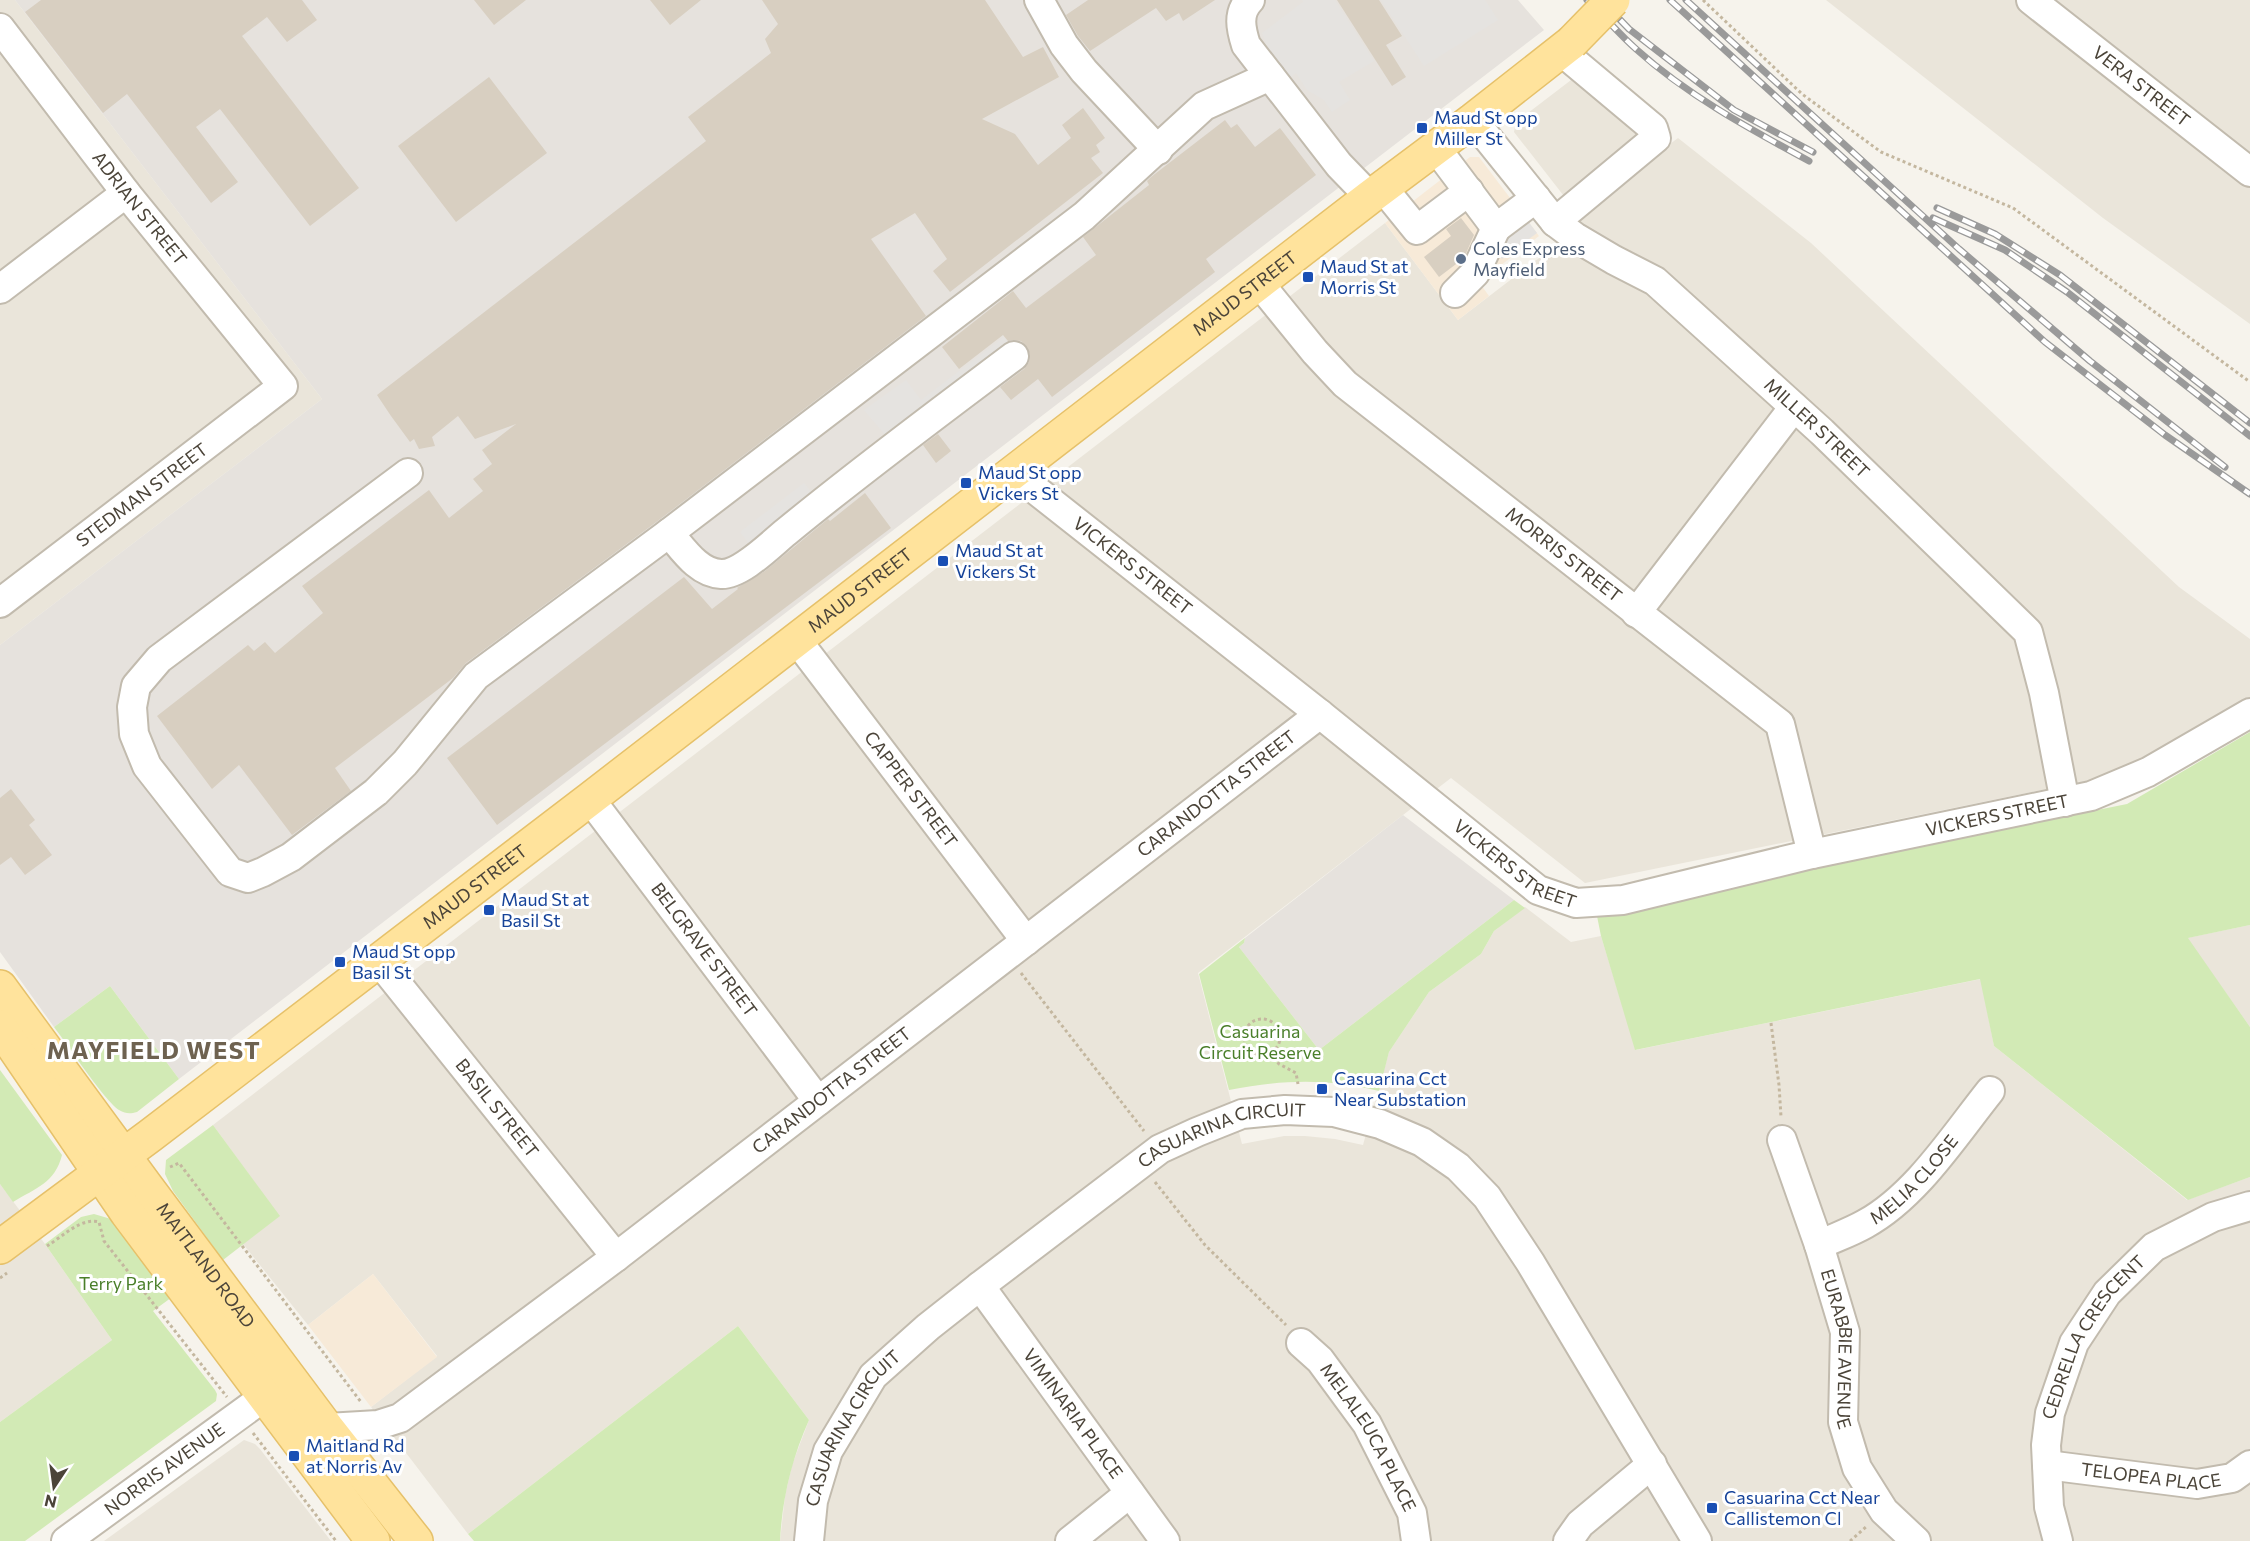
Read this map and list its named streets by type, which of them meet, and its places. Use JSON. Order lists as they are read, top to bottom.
{
  "streets": {
    "main road": ["MAUD STREET", "MAITLAND ROAD"],
    "street": [
      "VERA STREET",
      "ADRIAN STREET",
      "MILLER STREET",
      "STEDMAN STREET",
      "MORRIS STREET",
      "VICKERS STREET",
      "CAPPER STREET",
      "CARANDOTTA STREET",
      "BELGRAVE STREET",
      "BASIL STREET",
      "CASUARINA CIRCUIT",
      "MELIA CLOSE",
      "CEDRELLA CRESCENT",
      "EURABBIE AVENUE",
      "VIMINARIA PLACE",
      "MELALEUCA PLACE",
      "NORRIS AVENUE",
      "TELOPEA PLACE"
    ]
  },
  "crossings": [
    ["ADRIAN STREET", "STEDMAN STREET"],
    ["MAUD STREET", "MILLER STREET"],
    ["MAUD STREET", "MORRIS STREET"],
    ["MAUD STREET", "VICKERS STREET"],
    ["MAUD STREET", "CAPPER STREET"],
    ["MAUD STREET", "BELGRAVE STREET"],
    ["MAUD STREET", "BASIL STREET"],
    ["MAUD STREET", "MAITLAND ROAD"],
    ["MILLER STREET", "VICKERS STREET"],
    ["MORRIS STREET", "VICKERS STREET"],
    ["VICKERS STREET", "CARANDOTTA STREET"],
    ["CAPPER STREET", "CARANDOTTA STREET"],
    ["CARANDOTTA STREET", "BELGRAVE STREET"],
    ["CARANDOTTA STREET", "BASIL STREET"],
    ["CARANDOTTA STREET", "MAITLAND ROAD"],
    ["CASUARINA CIRCUIT", "VIMINARIA PLACE"],
    ["MELIA CLOSE", "EURABBIE AVENUE"],
    ["MAITLAND ROAD", "NORRIS AVENUE"],
    ["CEDRELLA CRESCENT", "TELOPEA PLACE"]
  ],
  "districts": ["MAYFIELD WEST"],
  "parks": ["Casuarina Circuit Reserve", "Terry Park"],
  "places": {
    "transit": [
      "Maud St opp Miller St",
      "Maud St at Morris St",
      "Maud St opp Vickers St",
      "Maud St at Vickers St",
      "Maud St at Basil St",
      "Maud St opp Basil St",
      "Casuarina Cct Near Substation",
      "Maitland Rd at Norris Av",
      "Casuarina Cct Near Callistemon Cl"
    ],
    "other": ["Coles Express Mayfield"]
  },
  "north": "bottom"
}
